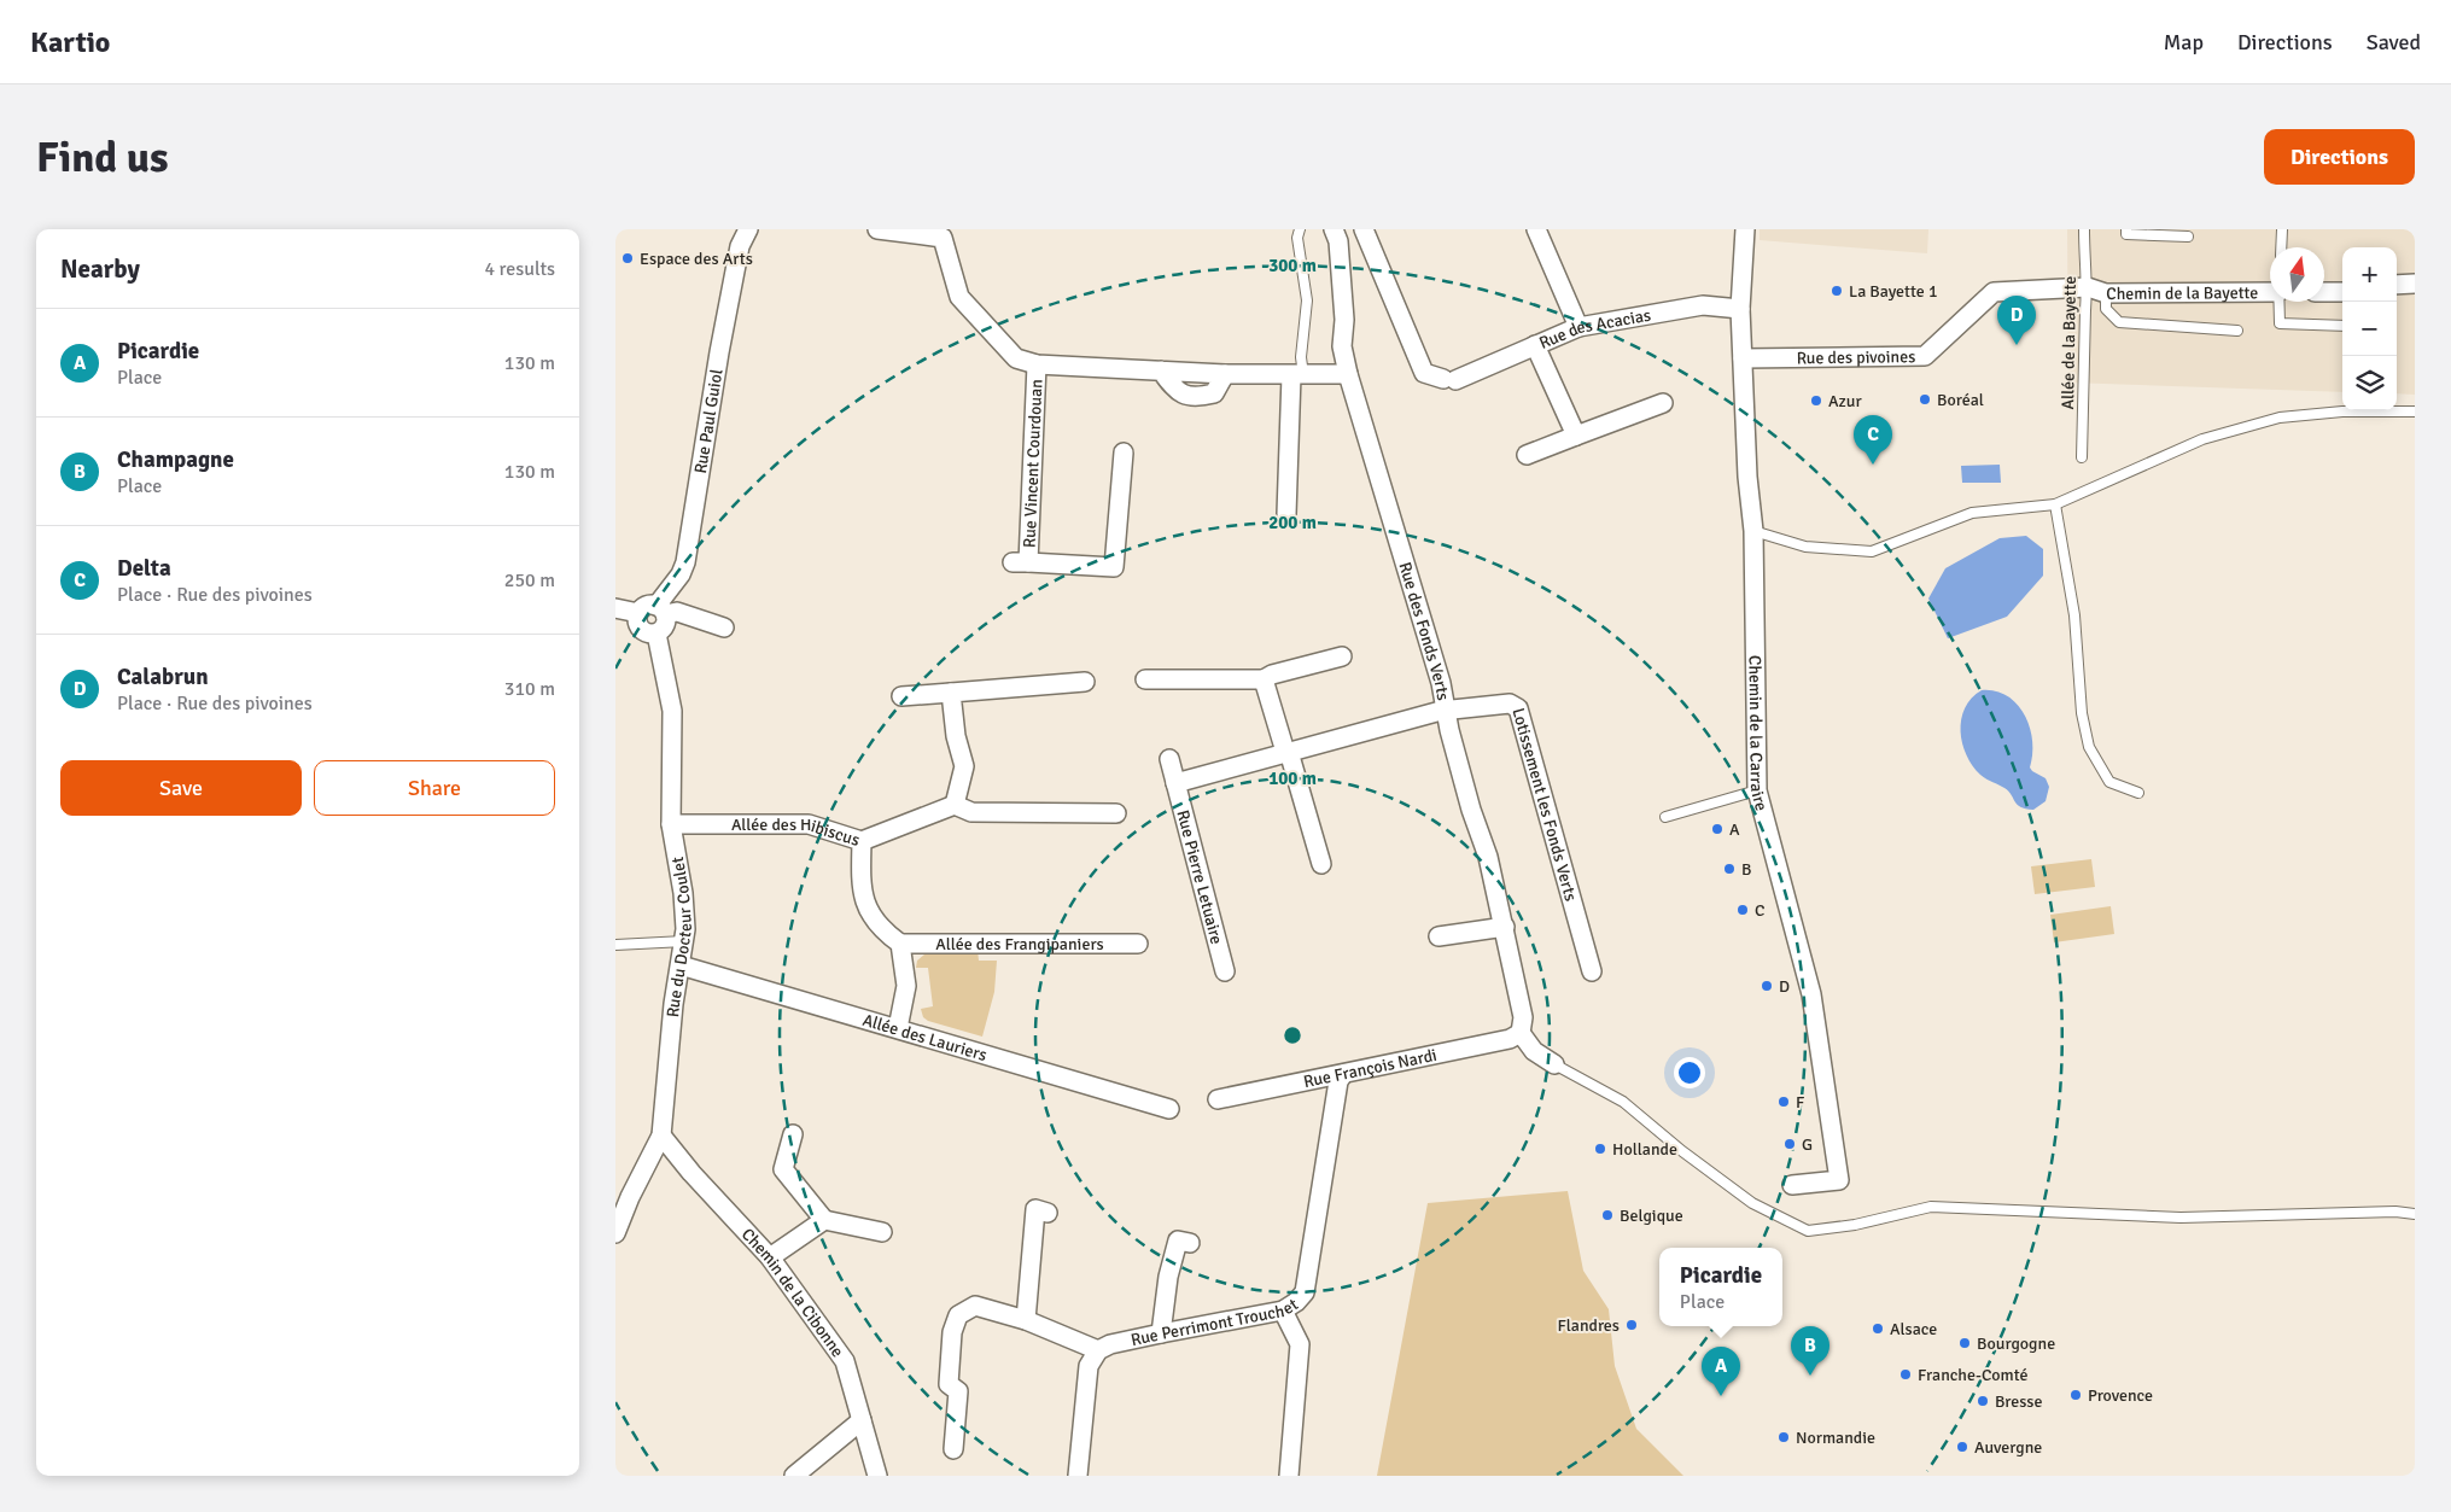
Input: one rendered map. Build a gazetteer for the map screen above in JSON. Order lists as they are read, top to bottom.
{
  "streets": {
    "street": [
      "Chemin de la Bayette",
      "Rue des Acacias",
      "Rue des pivoines",
      "Rue Paul Guiol",
      "Rue Vincent Courdouan",
      "Rue des Fonds Verts",
      "Chemin de la Carraire",
      "Lotissement les Fonds Verts",
      "Allée des Hibiscus",
      "Rue Pierre Letuaire",
      "Rue du Docteur Coulet",
      "Allée des Frangipaniers",
      "Allée des Lauriers",
      "Rue François Nardi",
      "Chemin de la Cibonne",
      "Rue Perrimont Trouchet"
    ],
    "lane": ["Allée de la Bayette"]
  },
  "crossings": [
    ["Chemin de la Bayette", "Allée de la Bayette"],
    ["Chemin de la Bayette", "Rue des pivoines"],
    ["Rue des Acacias", "Chemin de la Carraire"],
    ["Allée de la Bayette", "Rue des pivoines"],
    ["Rue des pivoines", "Chemin de la Carraire"],
    ["Rue Paul Guiol", "Rue du Docteur Coulet"],
    ["Rue des Fonds Verts", "Lotissement les Fonds Verts"],
    ["Rue des Fonds Verts", "Rue François Nardi"],
    ["Allée des Hibiscus", "Rue du Docteur Coulet"],
    ["Allée des Hibiscus", "Allée des Frangipaniers"],
    ["Rue du Docteur Coulet", "Allée des Lauriers"],
    ["Rue du Docteur Coulet", "Chemin de la Cibonne"],
    ["Rue François Nardi", "Rue Perrimont Trouchet"]
  ],
  "places": [
    "Espace des Arts",
    "La Bayette 1",
    "Boréal",
    "Azur",
    "A",
    "B",
    "C",
    "D",
    "F",
    "G",
    "Hollande",
    "Belgique",
    "Flandres",
    "Alsace",
    "Bourgogne",
    "Franche-Comté",
    "Provence",
    "Bresse",
    "Normandie",
    "Auvergne"
  ],
  "north": "top",
  "page": {
    "header": "Kartio",
    "nav": ["Map", "Directions", "Saved"],
    "buttons": [
      "Directions",
      ["Save", "Share"]
    ],
    "title": "Find us",
    "heading": ["Nearby", "4 results"],
    "map_buttons": ["+", "−"],
    "pins": [
      "D",
      "C",
      "B",
      "A"
    ],
    "list": [
      {
        "mark": "A",
        "name": "Picardie",
        "note": "Place",
        "value": "130 m"
      },
      {
        "mark": "B",
        "name": "Champagne",
        "note": "Place",
        "value": "130 m"
      },
      {
        "mark": "C",
        "name": "Delta",
        "note": "Place · Rue des pivoines",
        "value": "250 m"
      },
      {
        "mark": "D",
        "name": "Calabrun",
        "note": "Place · Rue des pivoines",
        "value": "310 m"
      }
    ],
    "popup": ["Picardie", "Place"]
  },
  "rings": ["300 m", "200 m", "100 m"]
}
